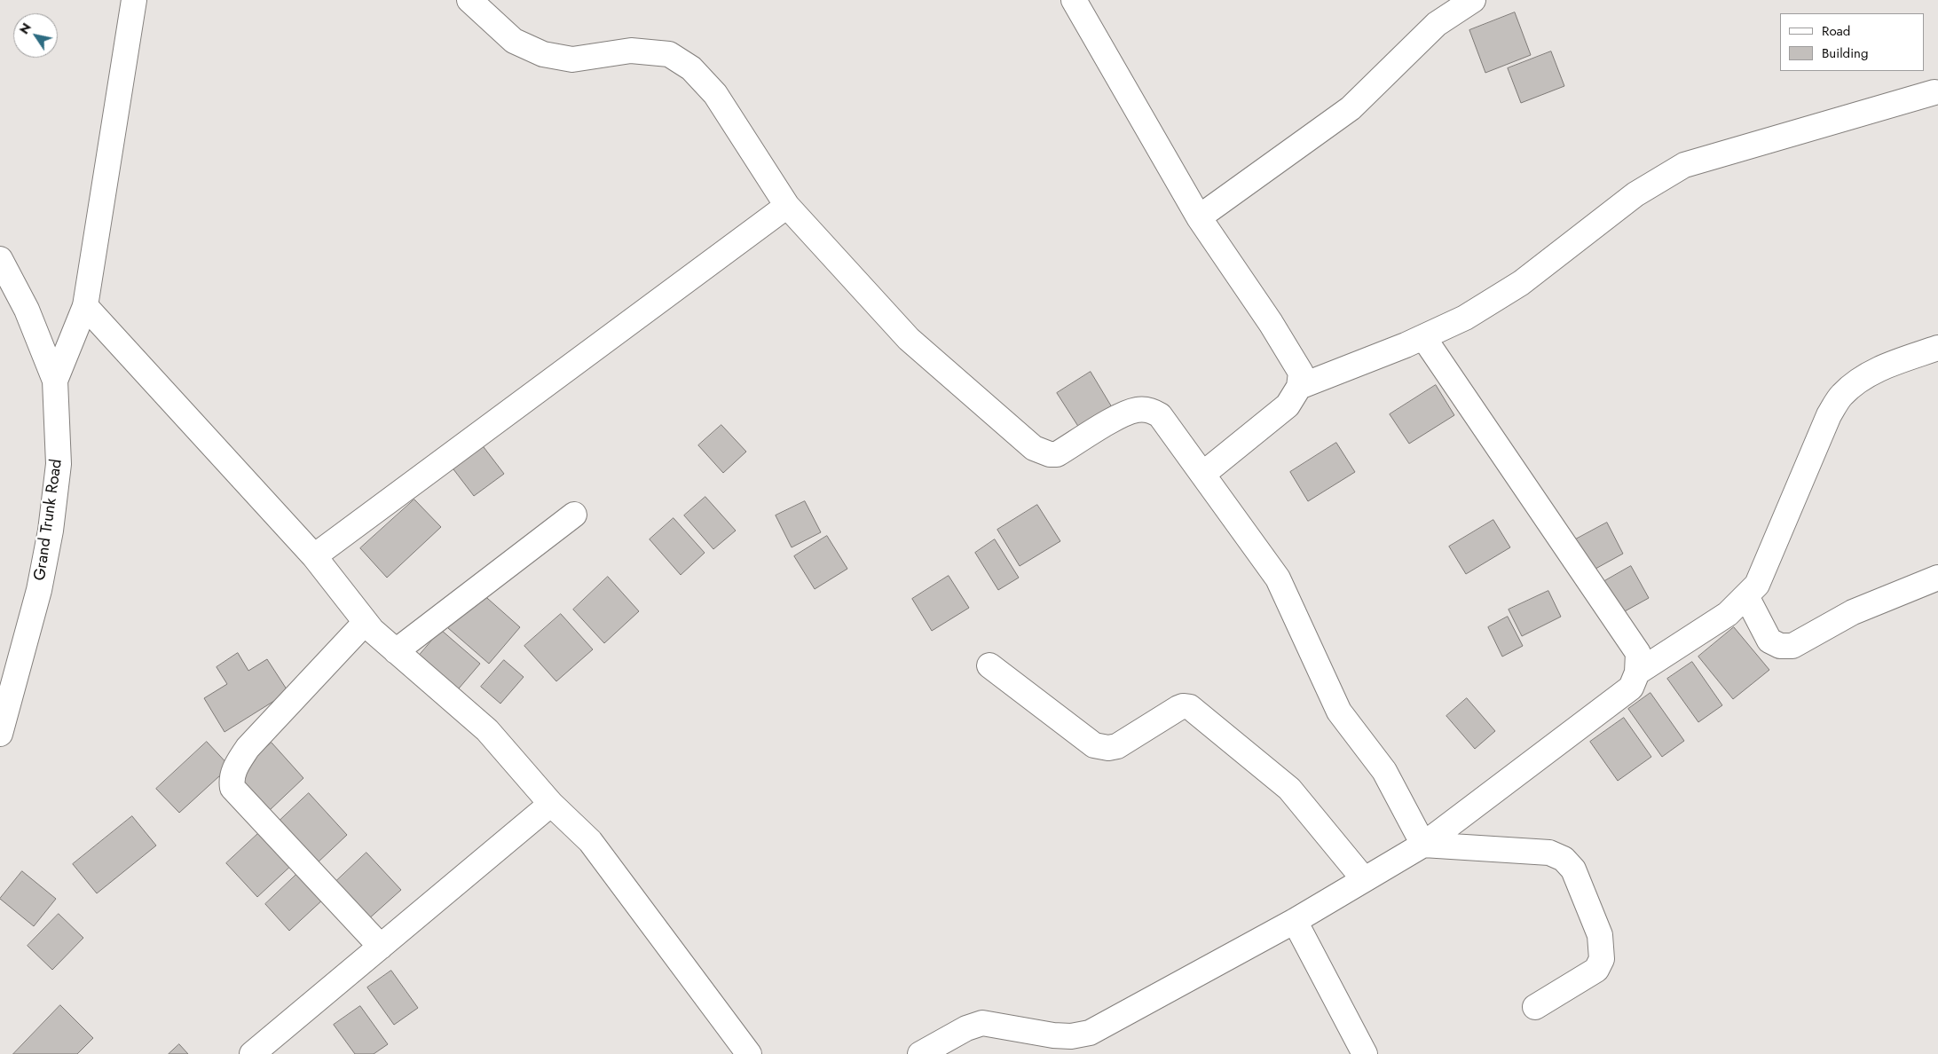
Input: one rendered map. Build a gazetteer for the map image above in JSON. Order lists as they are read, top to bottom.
{
  "streets": {
    "street": ["Grand Trunk Road"]
  },
  "legend": ["Road", "Building"],
  "north": "top left"
}
